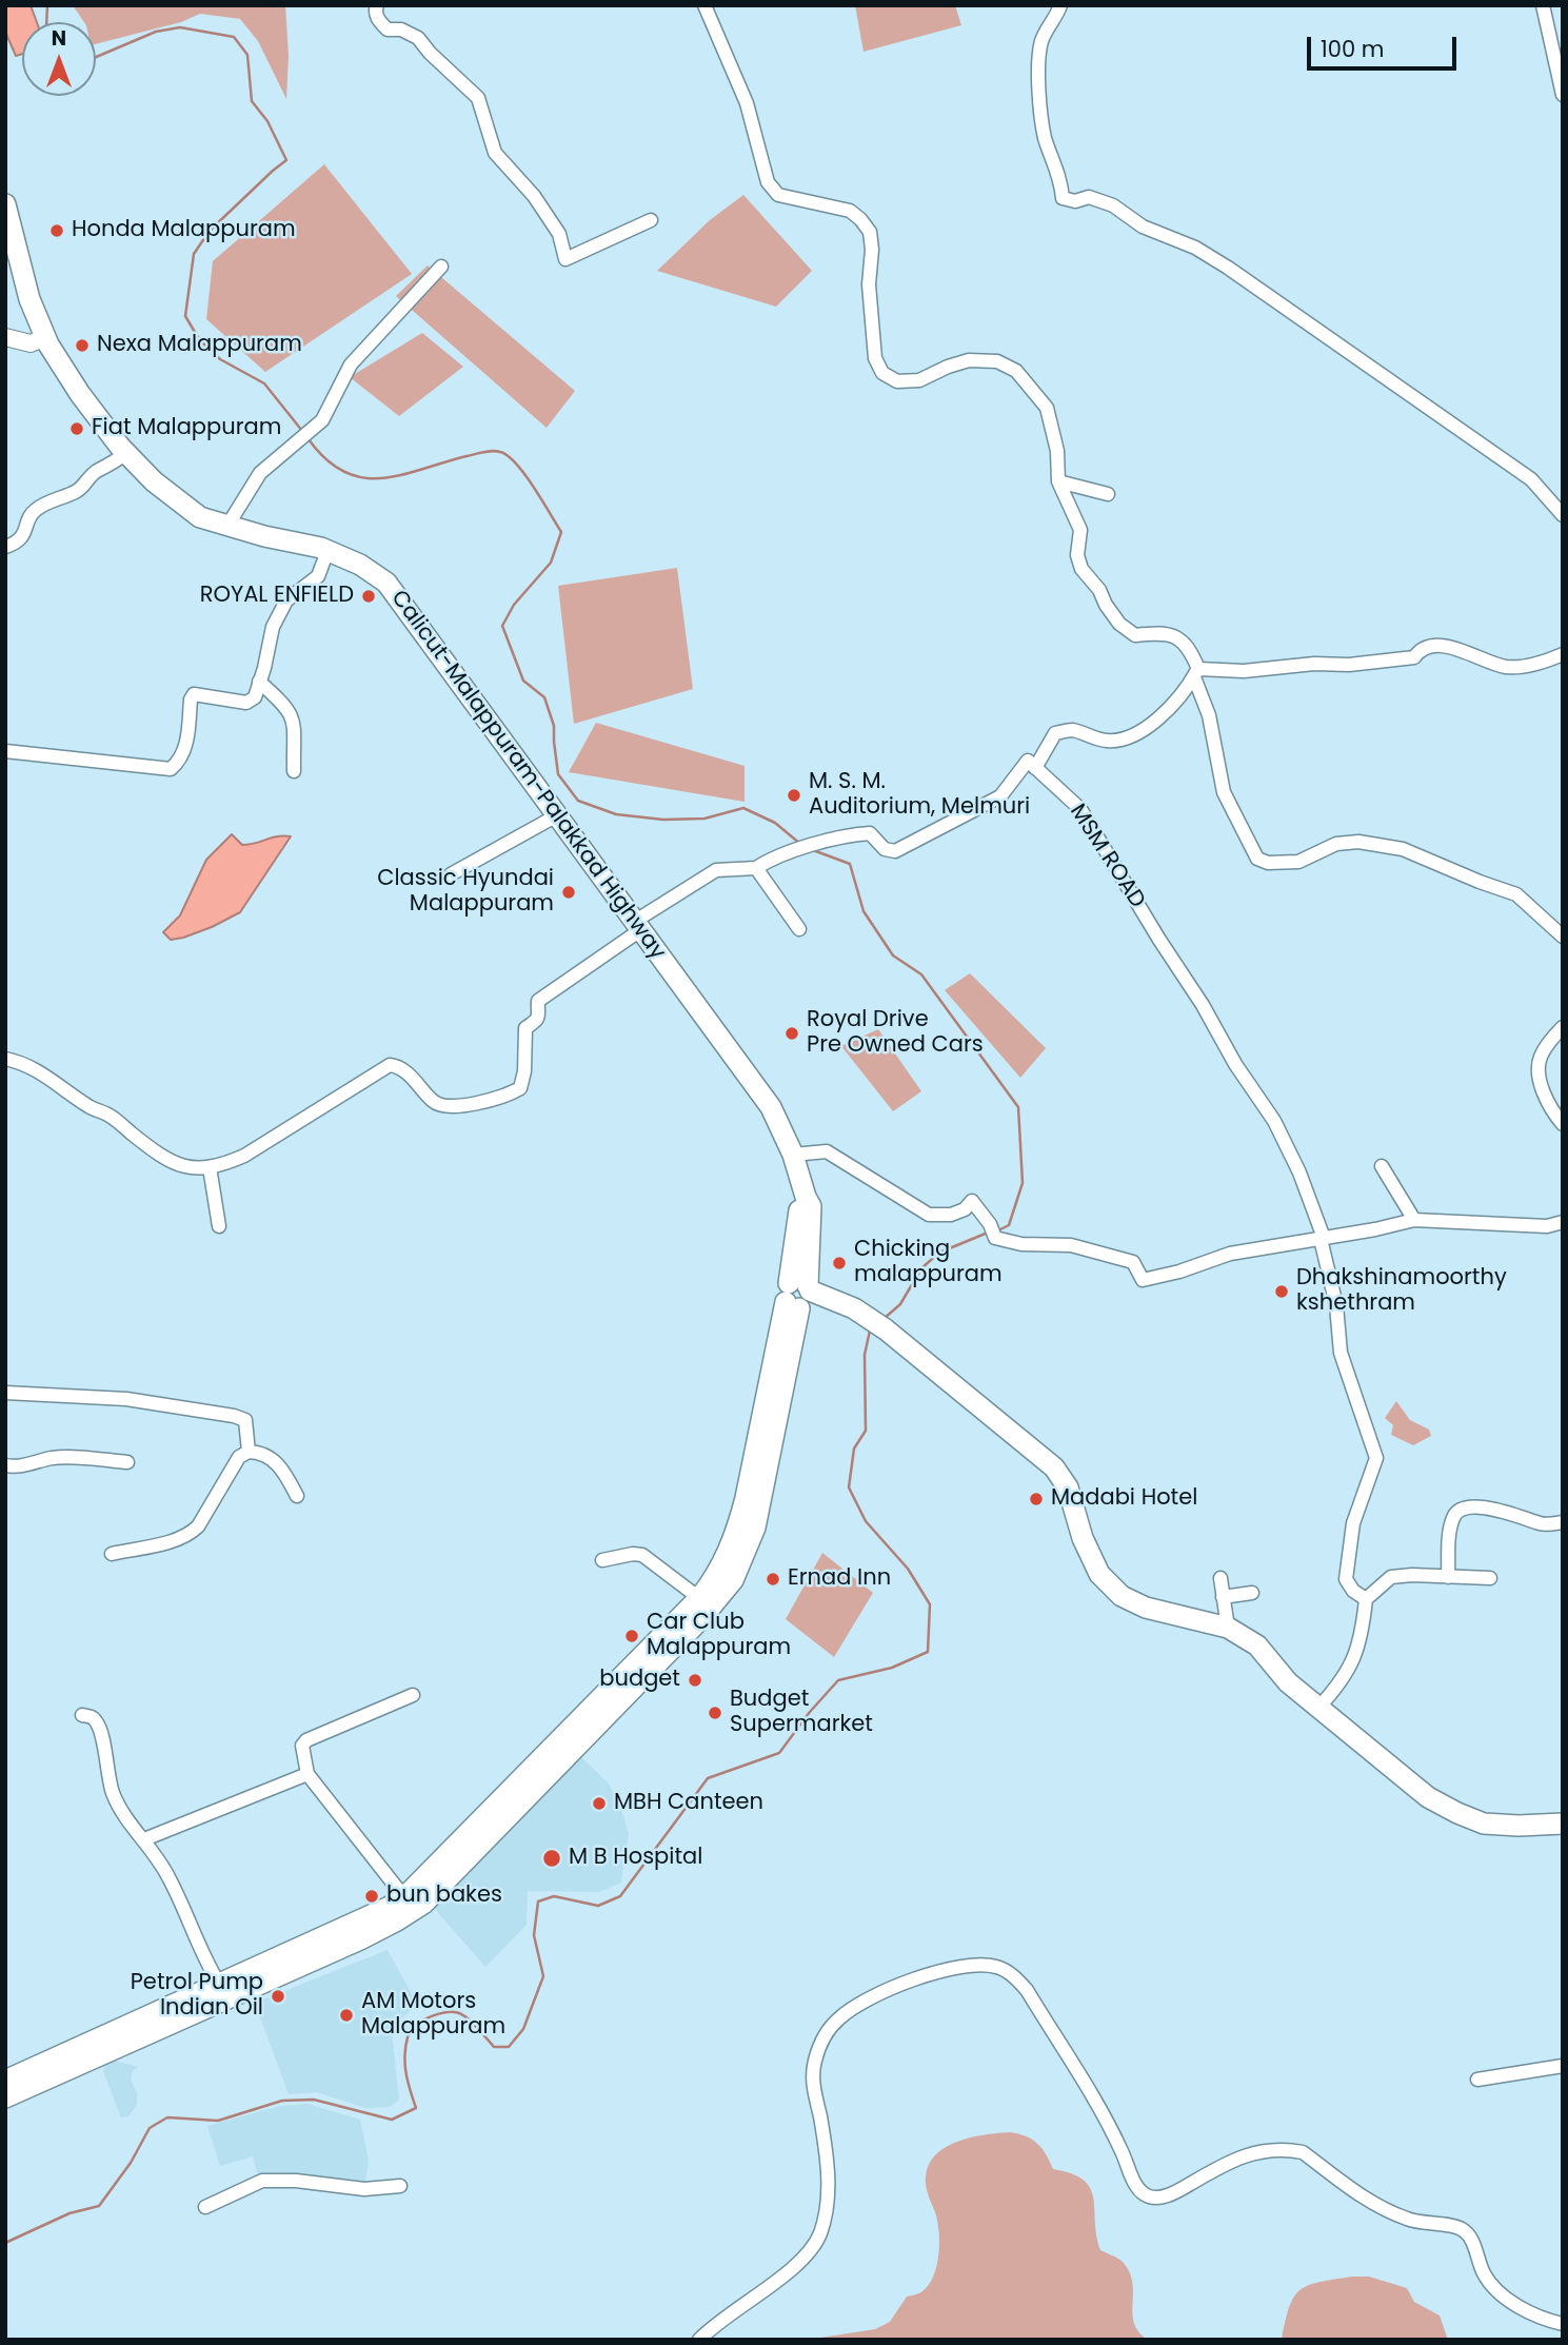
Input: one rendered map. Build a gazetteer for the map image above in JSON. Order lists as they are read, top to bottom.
{
  "streets": {
    "highway": ["Calicut-Malappuram-Palakkad Highway"],
    "street": ["MSM ROAD"]
  },
  "places": [
    "Honda Malappuram",
    "Nexa Malappuram",
    "Fiat Malappuram",
    "ROYAL ENFIELD",
    "M. S. M. Auditorium, Melmuri",
    "Classic Hyundai Malappuram",
    "Royal Drive Pre Owned Cars",
    "Chicking malappuram",
    "Dhakshinamoorthy kshethram",
    "Madabi Hotel",
    "Ernad Inn",
    "Car Club Malappuram",
    "budget",
    "Budget Supermarket",
    "MBH Canteen",
    "M B Hospital",
    "bun bakes",
    "Petrol Pump Indian Oil",
    "AM Motors Malappuram"
  ],
  "scale_bar": "100 m",
  "north": "top"
}
